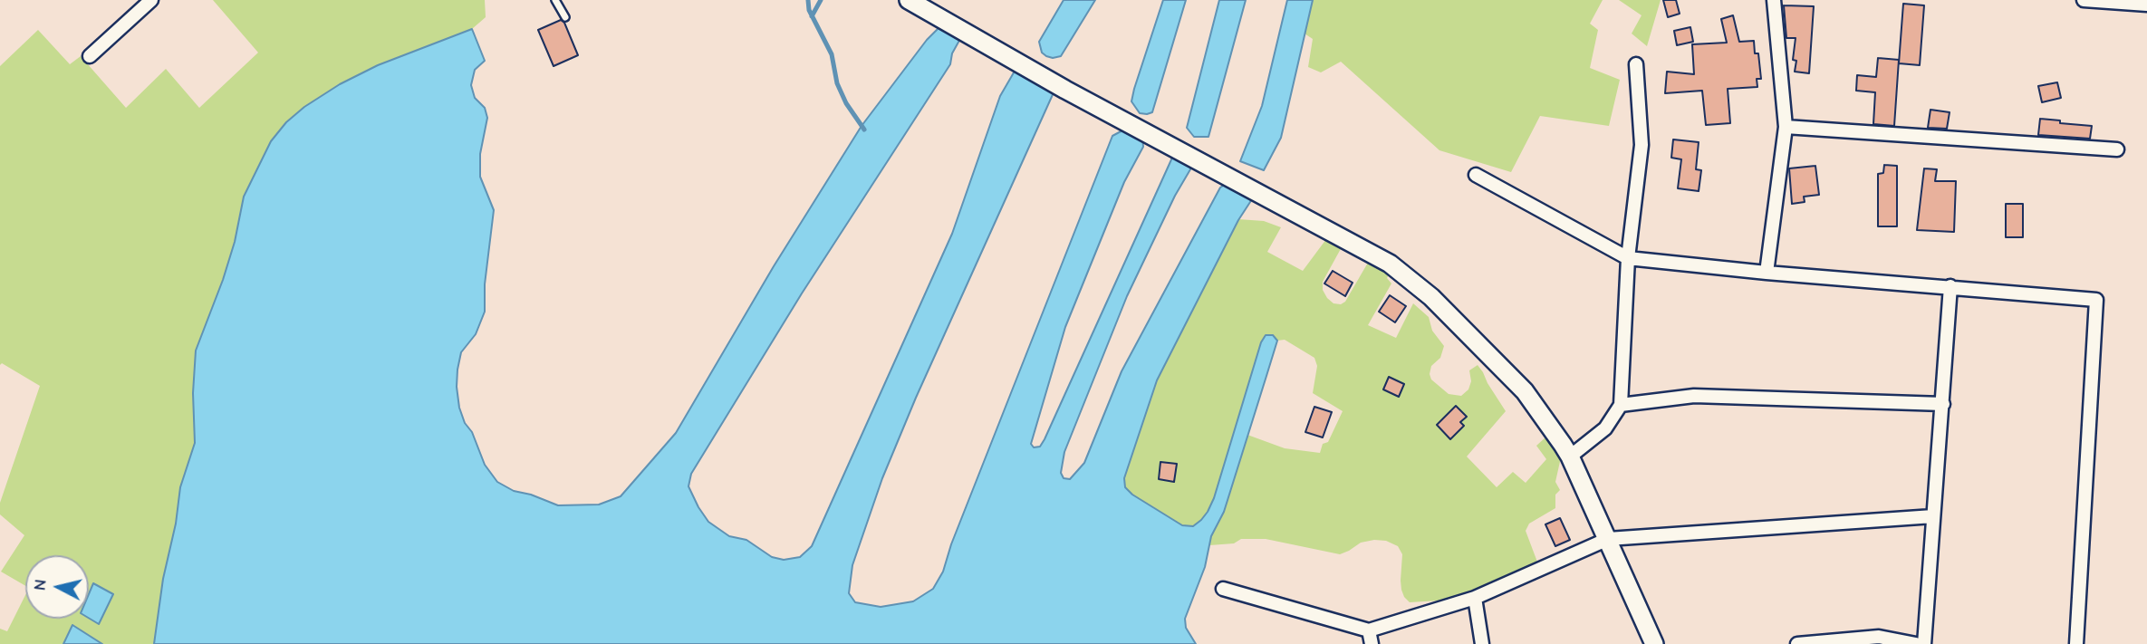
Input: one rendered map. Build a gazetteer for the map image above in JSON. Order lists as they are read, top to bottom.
{
  "north": "left"
}
